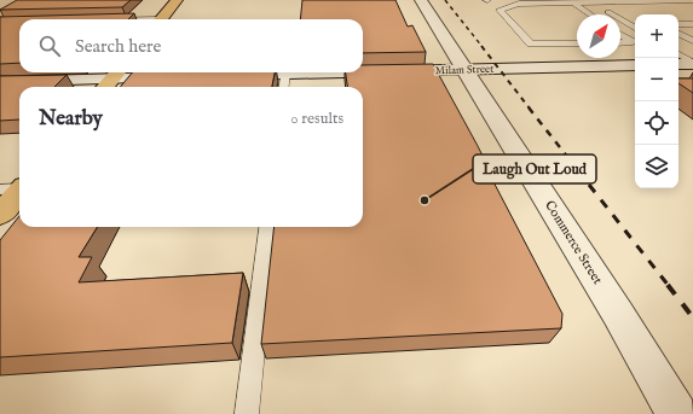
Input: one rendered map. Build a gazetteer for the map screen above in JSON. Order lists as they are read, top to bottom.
{
  "streets": {
    "street": ["Milam Street", "Commerce Street"]
  },
  "crossings": [
    ["Milam Street", "Commerce Street"]
  ],
  "places": ["Laugh Out Loud"],
  "north": "top right",
  "page": {
    "map_buttons": ["+", "−"],
    "search": "Search here",
    "heading": ["Nearby", "0 results"]
  }
}
